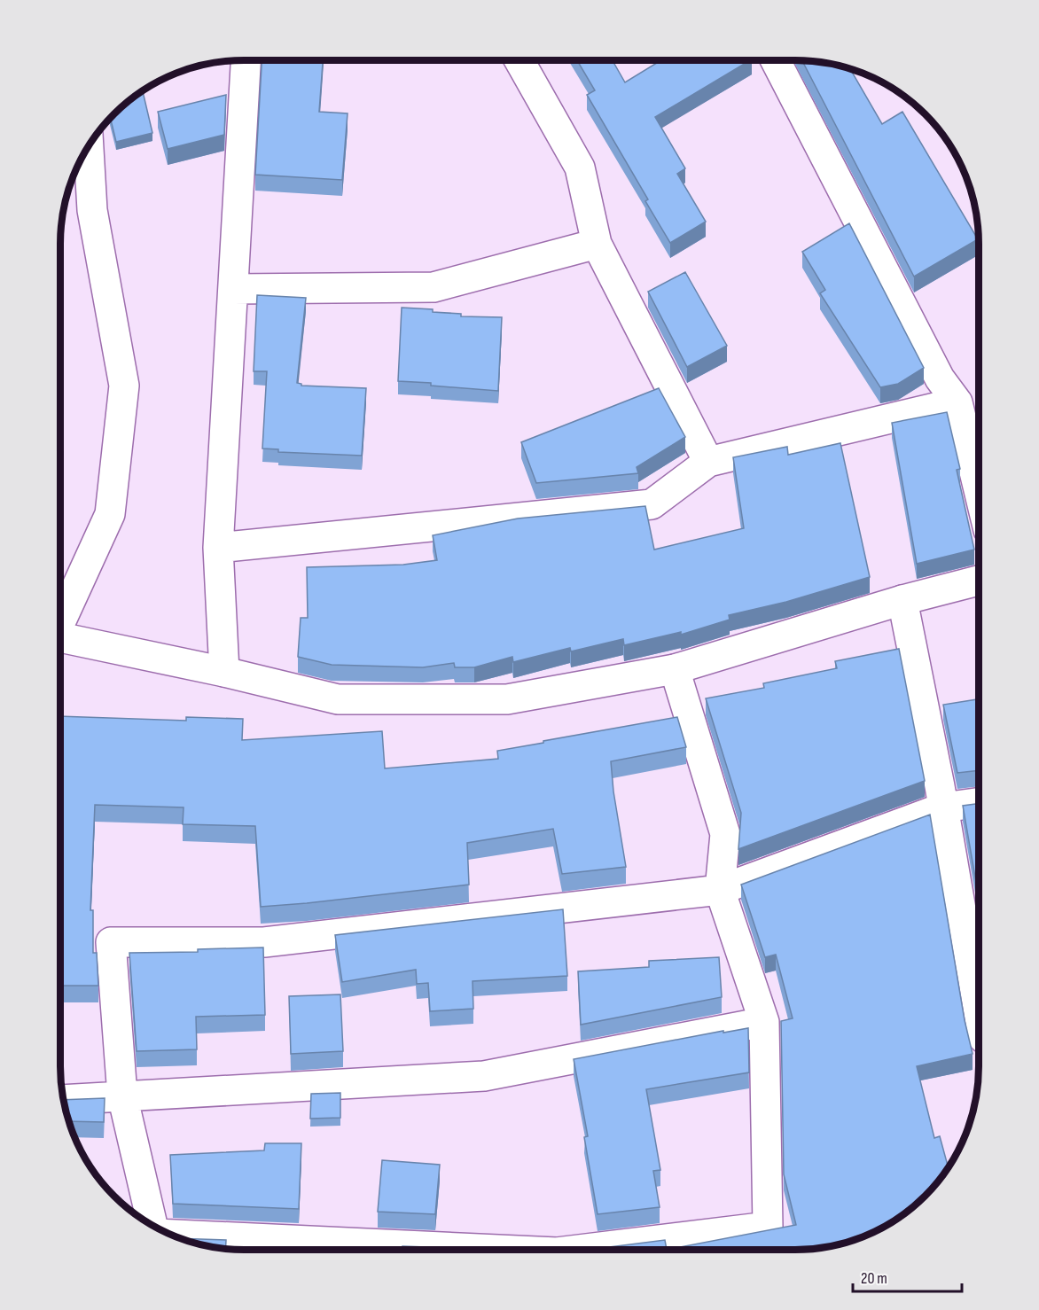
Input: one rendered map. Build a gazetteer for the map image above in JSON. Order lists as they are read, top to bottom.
{
  "scale_bar": "20 m"
}
